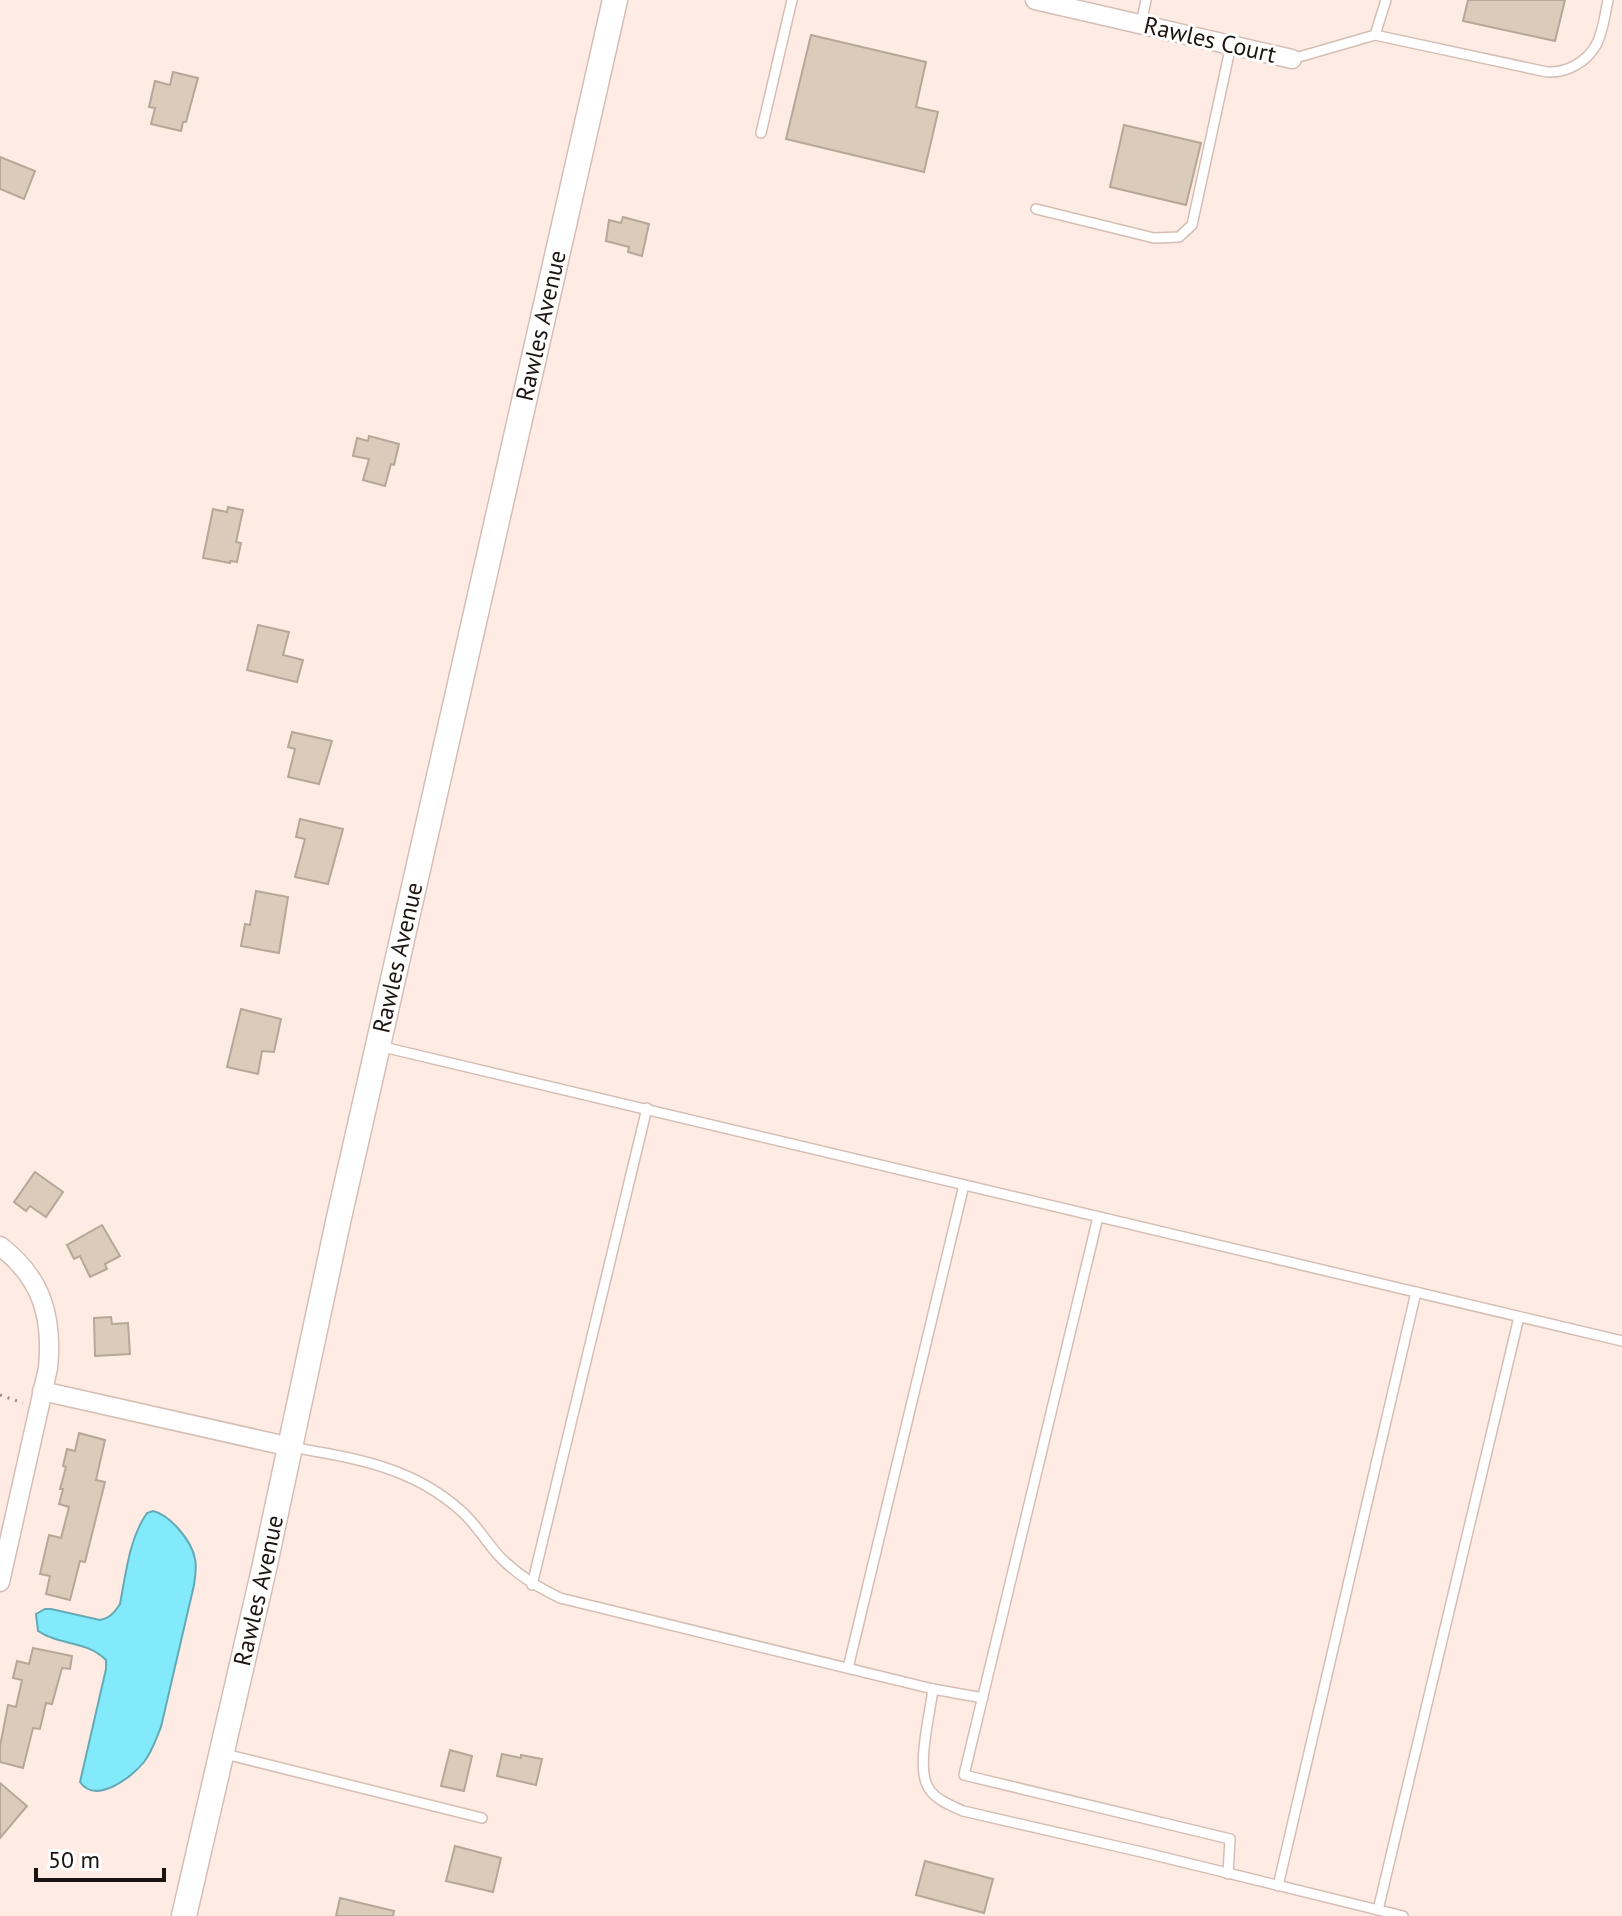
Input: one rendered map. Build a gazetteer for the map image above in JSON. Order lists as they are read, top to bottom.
{
  "streets": {
    "street": ["Rawles Court", "Rawles Avenue"]
  },
  "scale_bar": "50 m"
}
